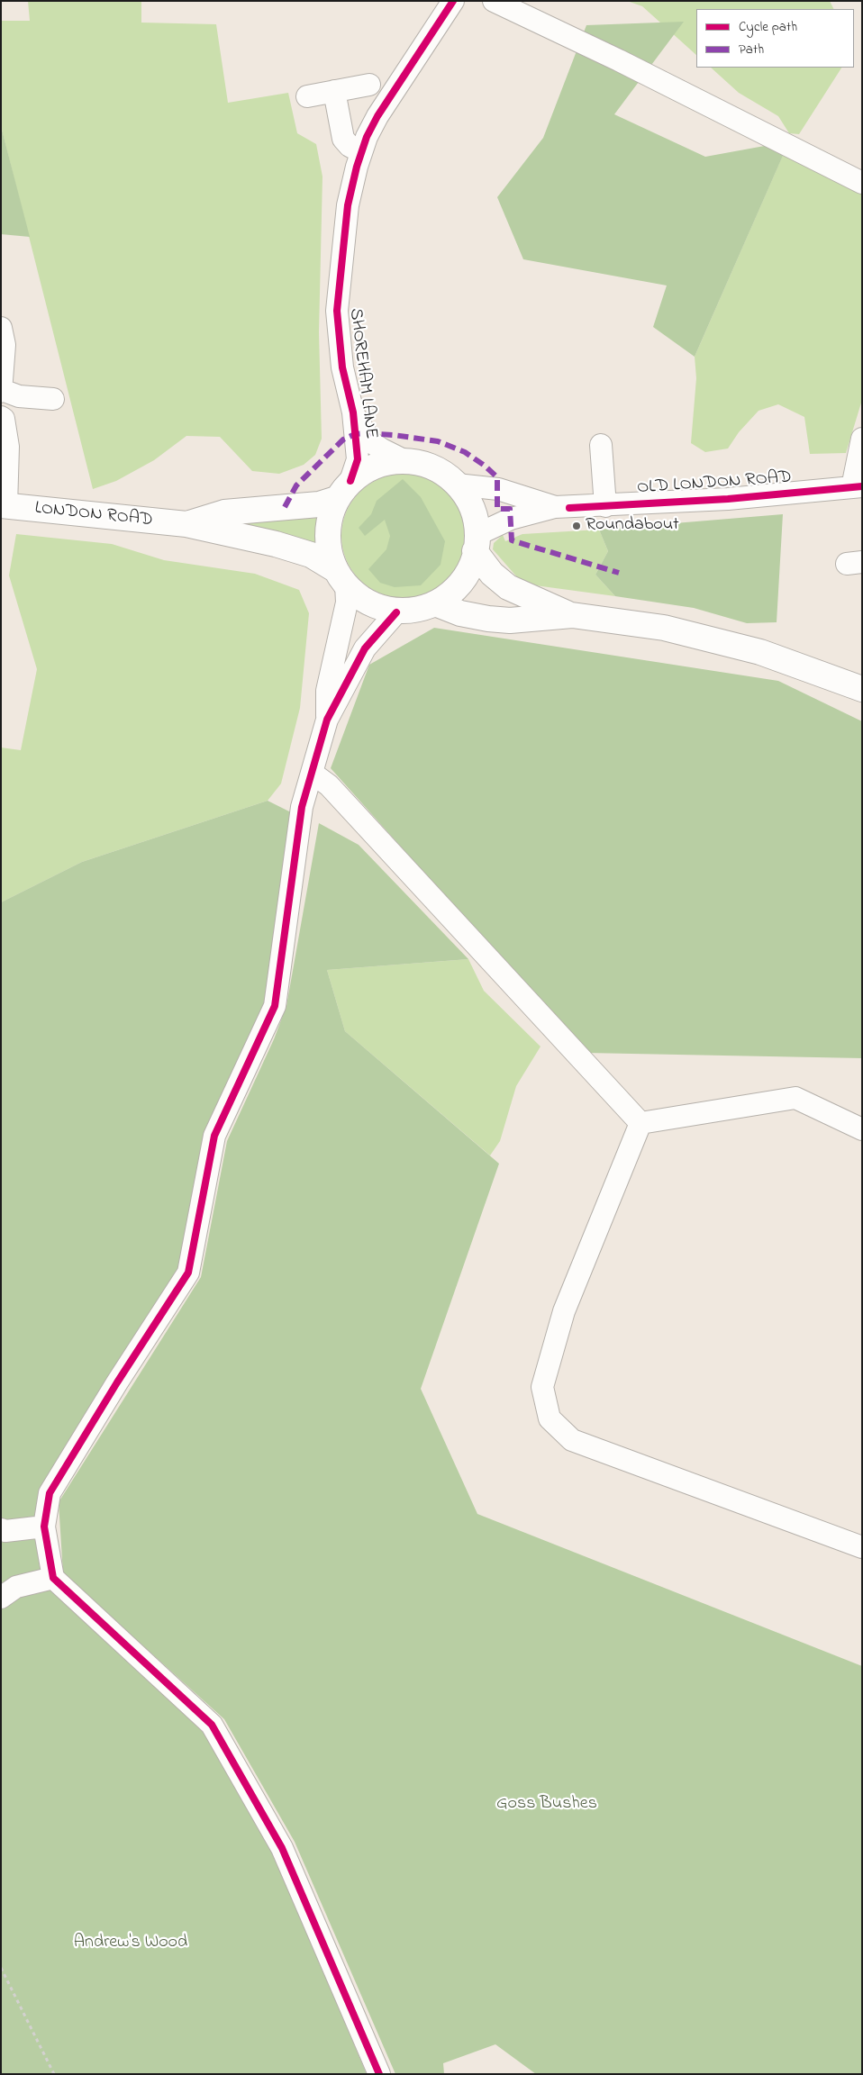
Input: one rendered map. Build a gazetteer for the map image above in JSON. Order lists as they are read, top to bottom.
{
  "streets": {
    "main road": ["LONDON ROAD"],
    "street": ["SHOREHAM LANE", "OLD LONDON ROAD"]
  },
  "crossings": [
    ["SHOREHAM LANE", "OLD LONDON ROAD"],
    ["SHOREHAM LANE", "LONDON ROAD"],
    ["OLD LONDON ROAD", "LONDON ROAD"]
  ],
  "parks": ["Goss Bushes", "Andrew's Wood"],
  "places": ["Roundabout"],
  "legend": ["Cycle path", "Path"]
}
